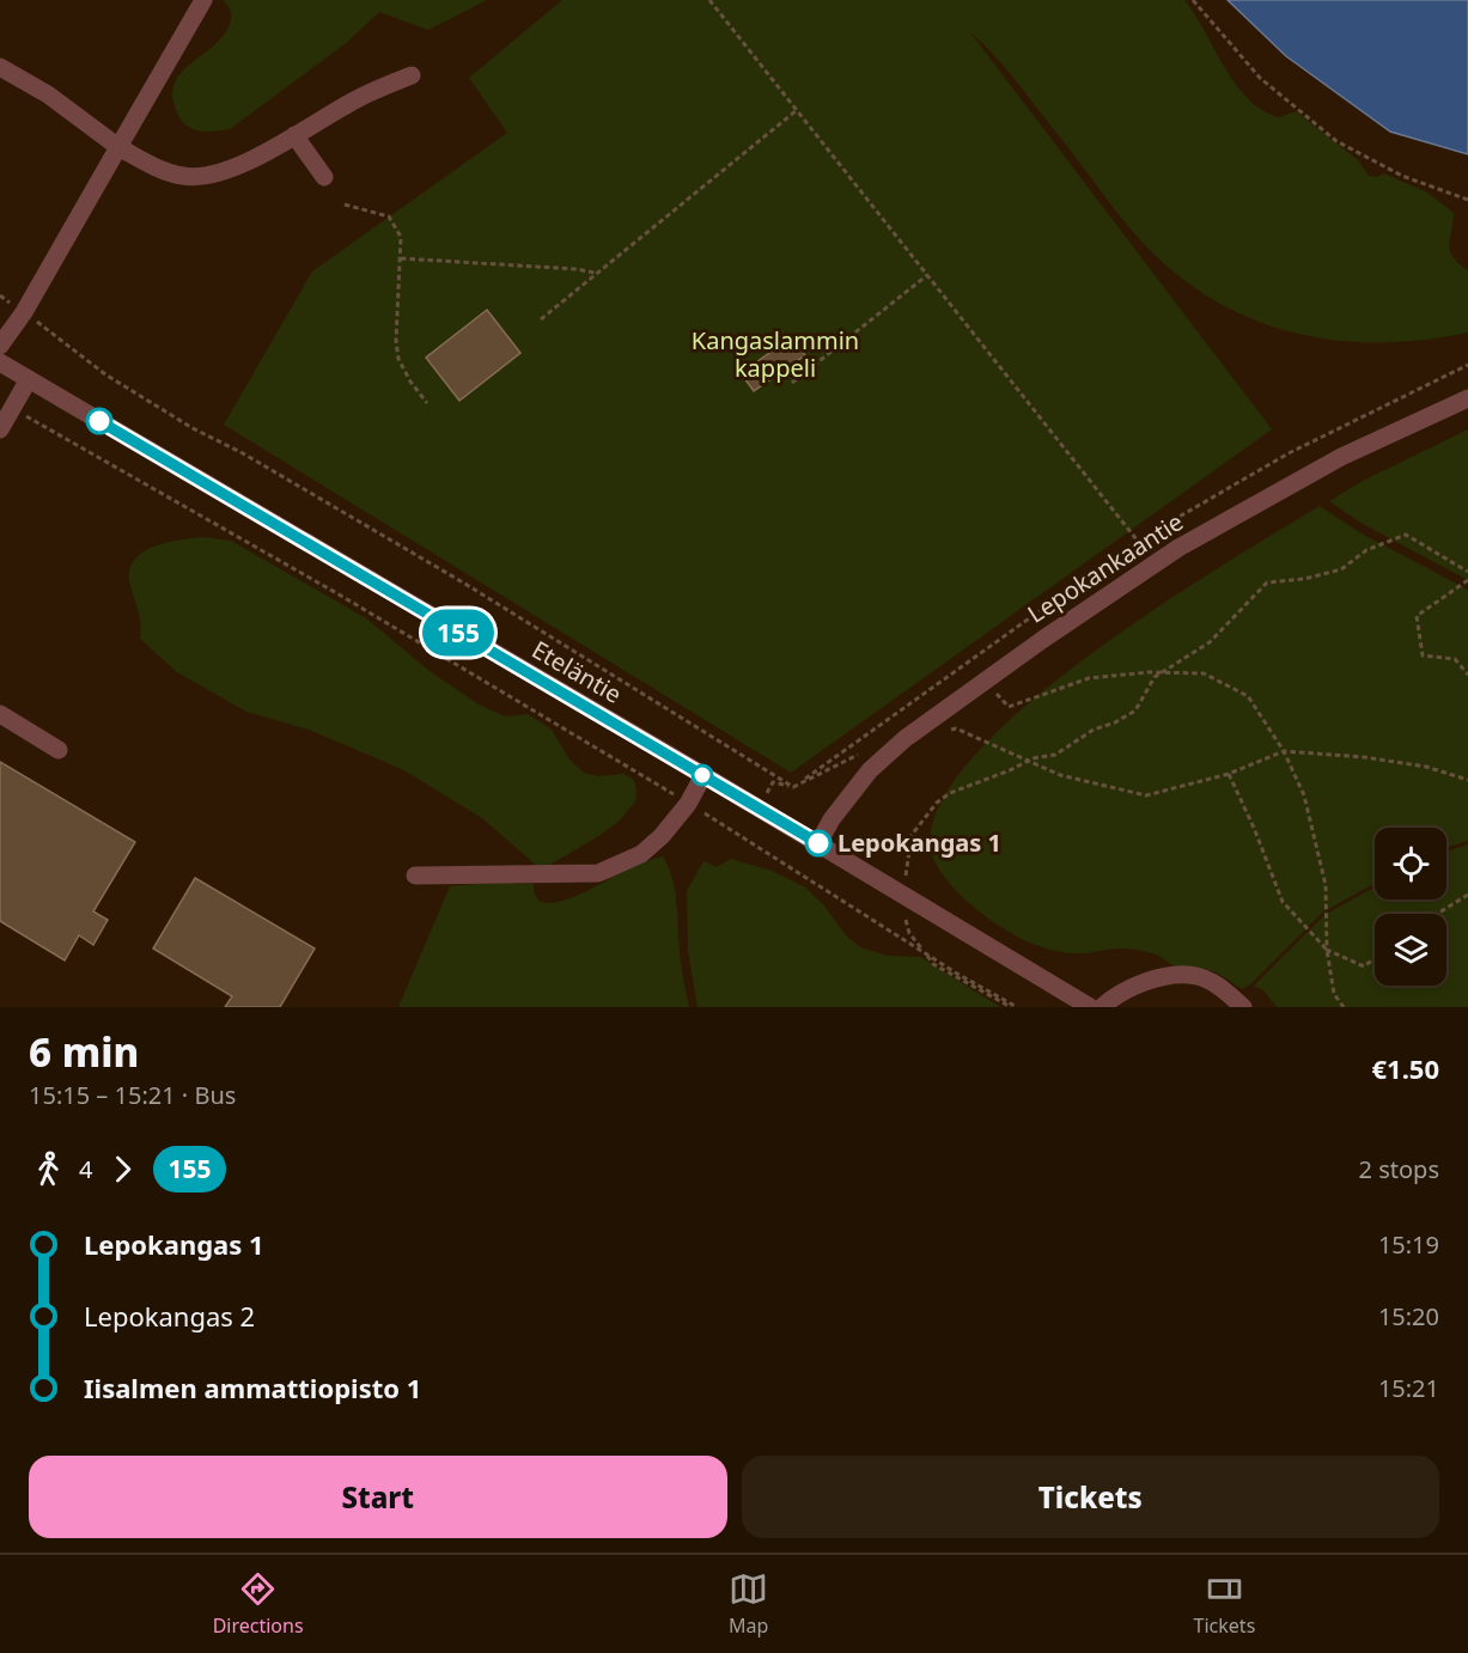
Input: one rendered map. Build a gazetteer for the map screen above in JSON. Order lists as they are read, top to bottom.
{
  "streets": {
    "street": ["Lepokankaantie", "Eteläntie"]
  },
  "crossings": [
    ["Lepokankaantie", "Eteläntie"]
  ],
  "parks": ["Kangaslammin kappeli"],
  "places": ["Lepokangas 1"],
  "lines": ["bus line 155"],
  "page": {
    "on_map": "155",
    "heading": ["6 min", "15:15 – 15:21 · Bus", "€1.50"],
    "legs": ["4", "155", "2 stops"],
    "list": [
      {
        "name": "Lepokangas 1",
        "value": "15:19"
      },
      {
        "name": "Lepokangas 2",
        "value": "15:20"
      },
      {
        "name": "Iisalmen ammattiopisto 1",
        "value": "15:21"
      }
    ],
    "buttons": ["Start", "Tickets"],
    "tabs": ["Directions", "Map", "Tickets"]
  }
}
